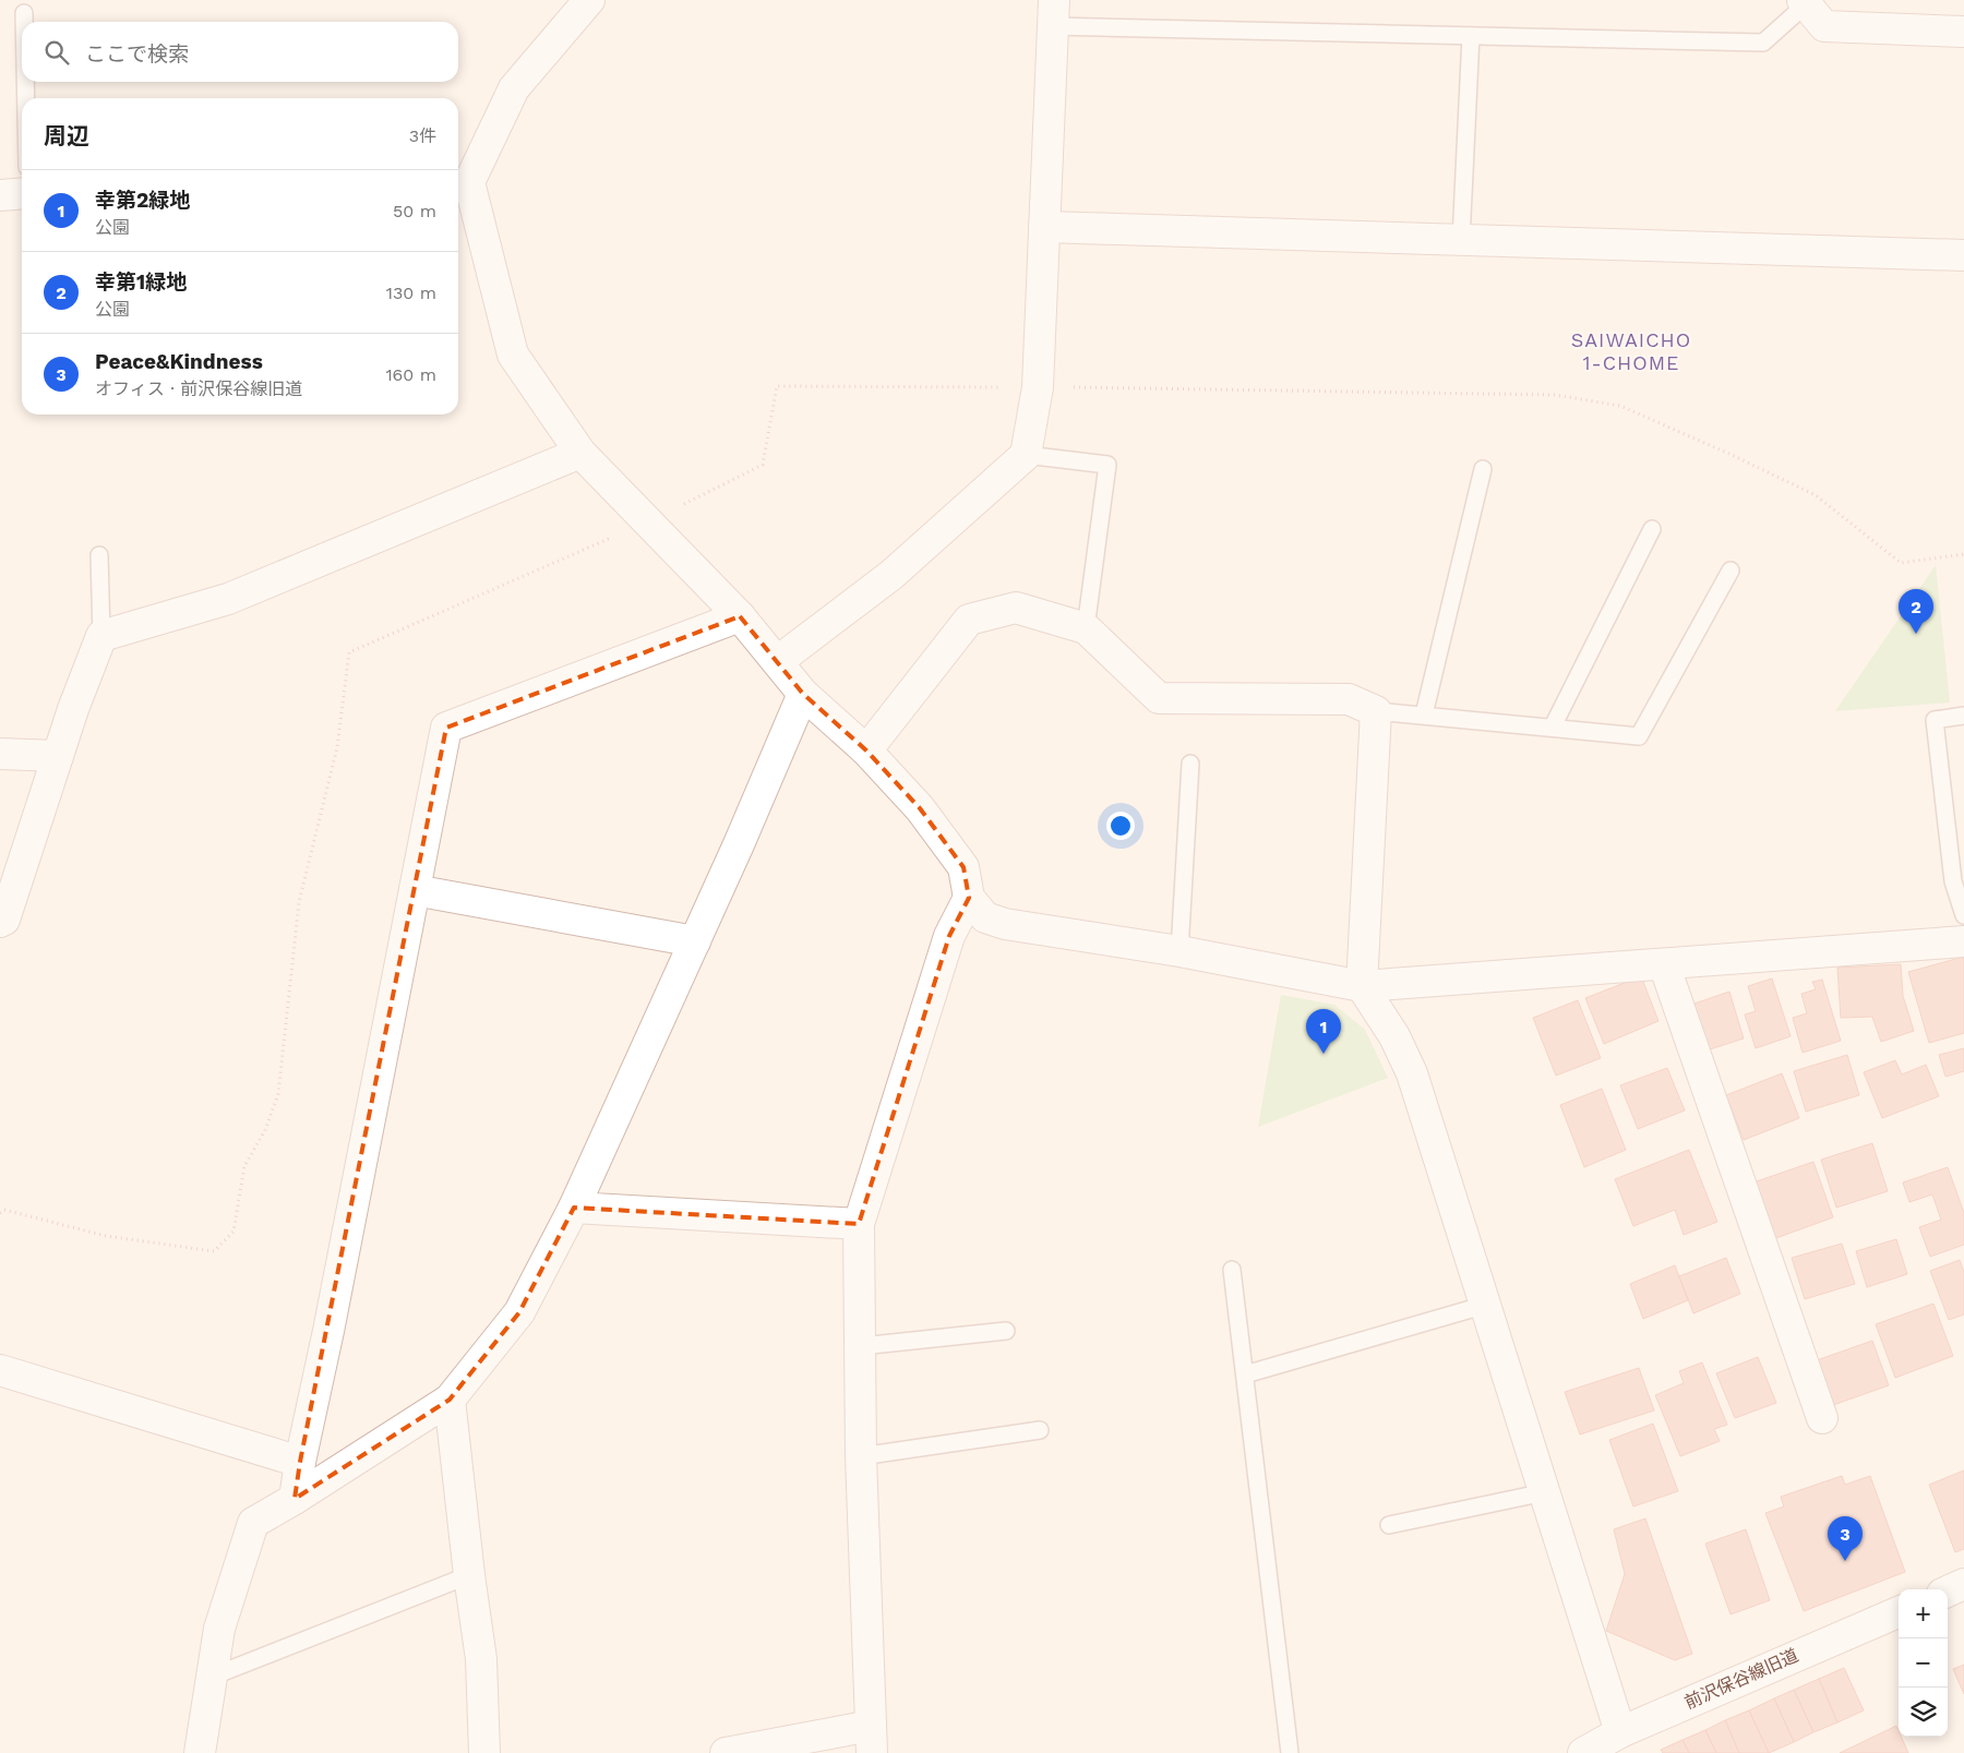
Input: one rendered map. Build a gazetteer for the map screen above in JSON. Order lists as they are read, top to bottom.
{
  "streets": {
    "street": ["前沢保谷線旧道"]
  },
  "districts": ["SAIWAICHO 1-CHOME"],
  "page": {
    "search": "ここで検索",
    "heading": ["周辺", "3件"],
    "list": [
      {
        "mark": "1",
        "name": "幸第2緑地",
        "note": "公園",
        "value": "50 m"
      },
      {
        "mark": "2",
        "name": "幸第1緑地",
        "note": "公園",
        "value": "130 m"
      },
      {
        "mark": "3",
        "name": "Peace&Kindness",
        "note": "オフィス · 前沢保谷線旧道",
        "value": "160 m"
      }
    ],
    "pins": ["2", "1", "3"],
    "map_buttons": ["+", "−"]
  }
}
